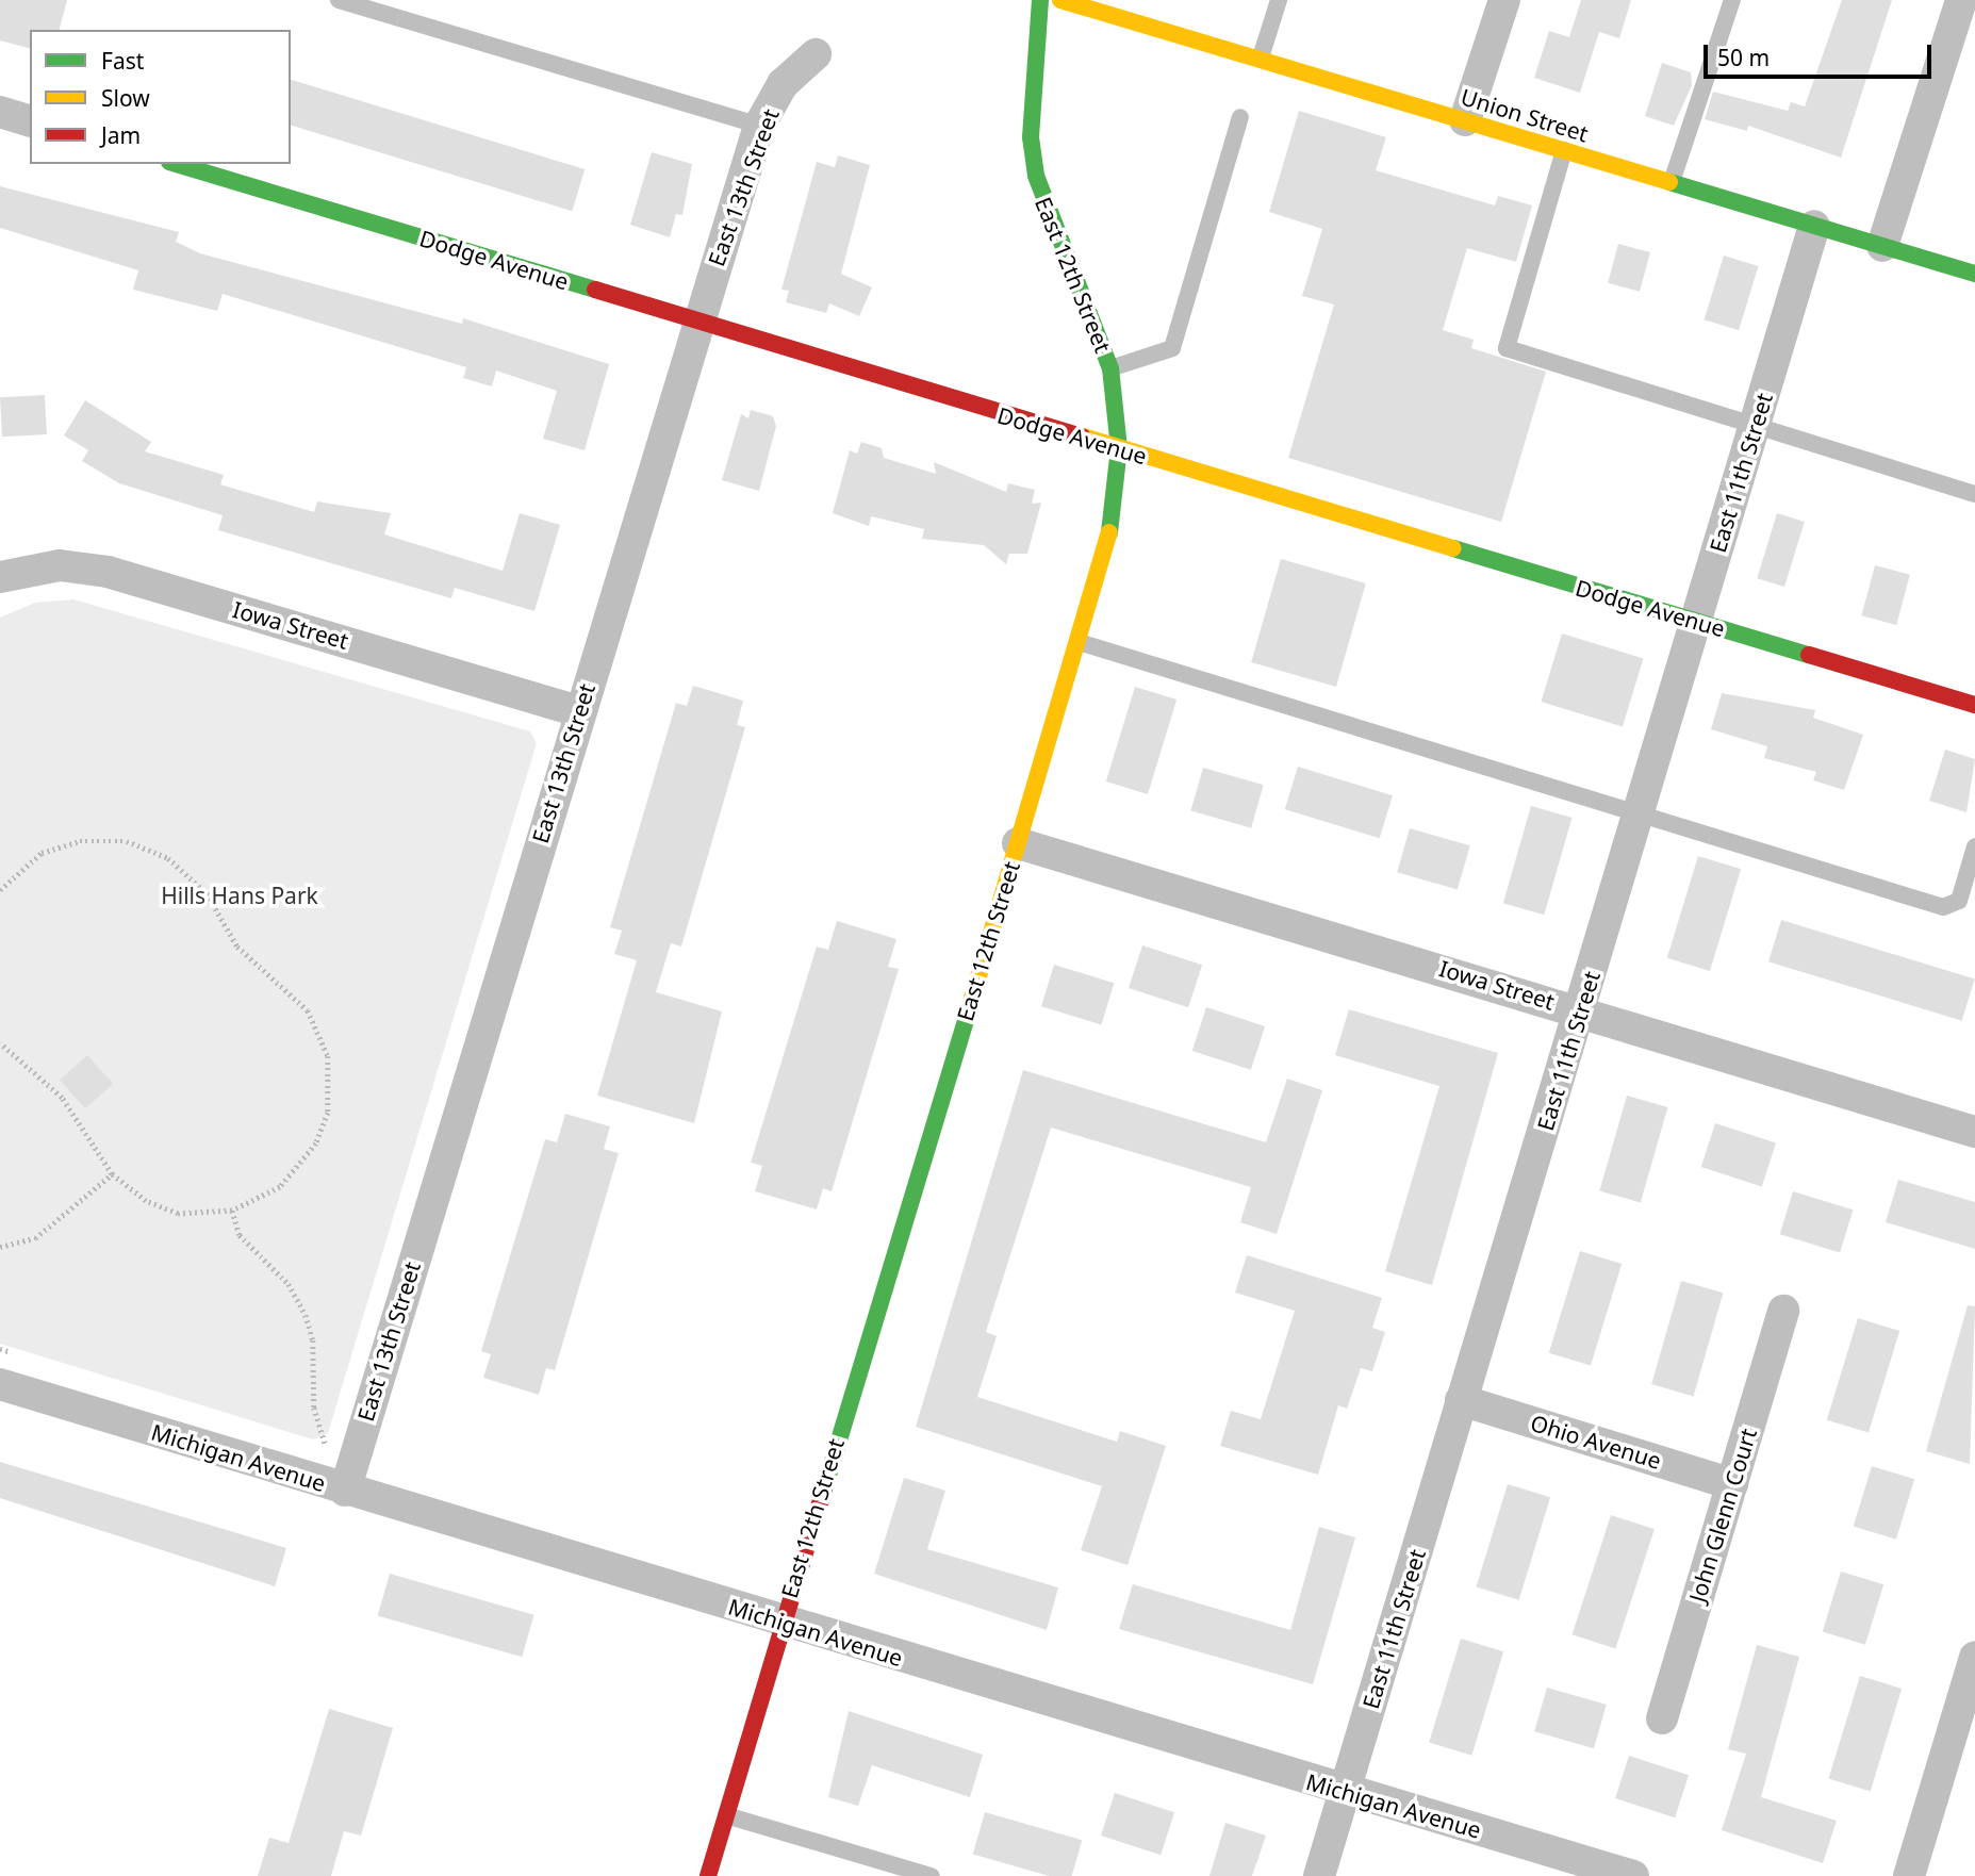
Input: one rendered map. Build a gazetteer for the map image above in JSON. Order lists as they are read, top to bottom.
{
  "streets": {
    "street": [
      "Union Street",
      "East 13th Street",
      "Dodge Avenue",
      "East 12th Street",
      "East 11th Street",
      "Iowa Street",
      "Ohio Avenue",
      "Michigan Avenue",
      "John Glenn Court"
    ]
  },
  "crossings": [
    ["Union Street", "East 11th Street"],
    ["East 13th Street", "Dodge Avenue"],
    ["East 13th Street", "Iowa Street"],
    ["East 13th Street", "Michigan Avenue"],
    ["Dodge Avenue", "East 12th Street"],
    ["Dodge Avenue", "East 11th Street"],
    ["East 12th Street", "Iowa Street"],
    ["East 12th Street", "Michigan Avenue"],
    ["East 11th Street", "Iowa Street"],
    ["East 11th Street", "Ohio Avenue"],
    ["East 11th Street", "Michigan Avenue"],
    ["Ohio Avenue", "John Glenn Court"]
  ],
  "parks": ["Hills Hans Park"],
  "legend": ["Fast", "Slow", "Jam"],
  "scale_bar": "50 m"
}
